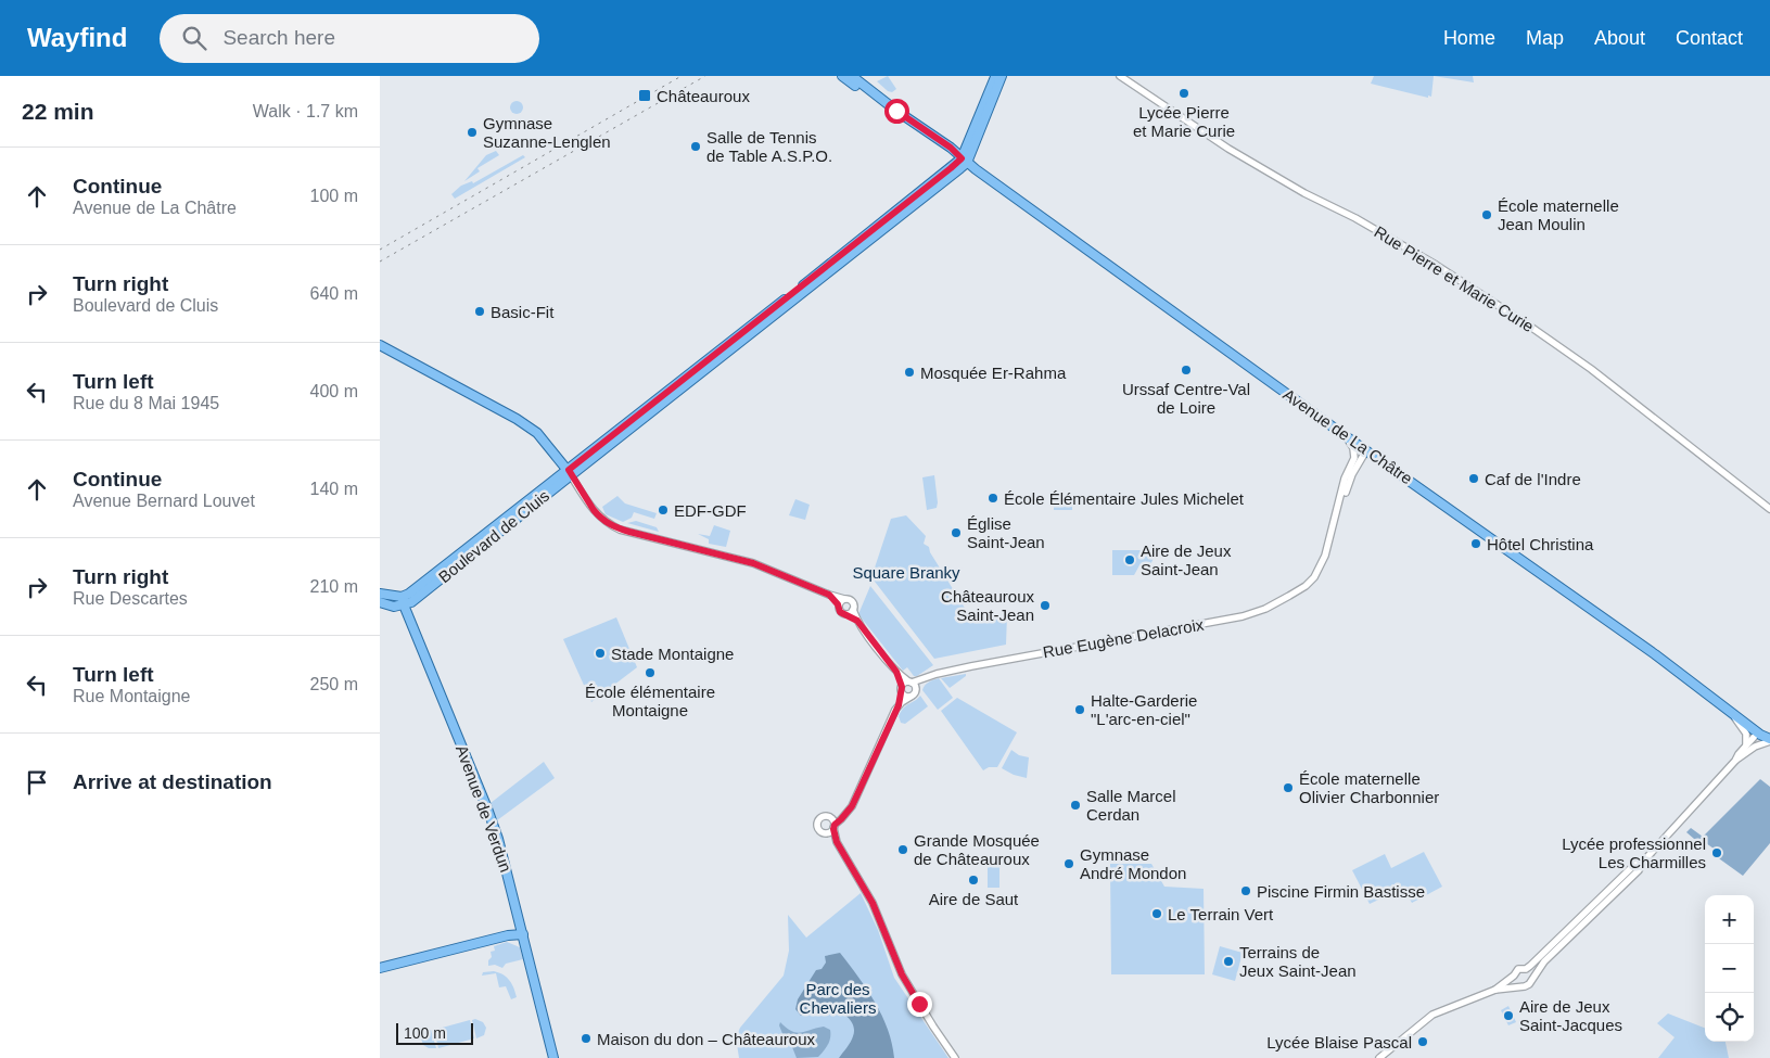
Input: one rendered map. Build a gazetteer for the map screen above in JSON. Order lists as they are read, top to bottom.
{
  "streets": {
    "main road": ["Avenue de La Châtre", "Boulevard de Cluis", "Avenue de Verdun"],
    "street": ["Rue Pierre et Marie Curie", "Rue Eugène Delacroix"]
  },
  "crossings": [
    ["Avenue de La Châtre", "Boulevard de Cluis"],
    ["Avenue de La Châtre", "Rue Eugène Delacroix"],
    ["Boulevard de Cluis", "Avenue de Verdun"]
  ],
  "parks": ["Square Branky", "Parc des Chevaliers"],
  "places": {
    "other": [
      "Lycée Pierre et Marie Curie",
      "Gymnase Suzanne-Lenglen",
      "Salle de Tennis de Table A.S.P.O.",
      "École maternelle Jean Moulin",
      "Basic-Fit",
      "Urssaf Centre-Val de Loire",
      "Mosquée Er-Rahma",
      "Caf de l'Indre",
      "École Élémentaire Jules Michelet",
      "EDF-GDF",
      "Église Saint-Jean",
      "Hôtel Christina",
      "Aire de Jeux Saint-Jean",
      "Châteauroux Saint-Jean",
      "Stade Montaigne",
      "École élémentaire Montaigne",
      "Halte-Garderie \"L'arc-en-ciel\"",
      "École maternelle Olivier Charbonnier",
      "Salle Marcel Cerdan",
      "Grande Mosquée de Châteauroux",
      "Lycée professionnel Les Charmilles",
      "Gymnase André Mondon",
      "Aire de Saut",
      "Piscine Firmin Bastisse",
      "Le Terrain Vert",
      "Terrains de Jeux Saint-Jean",
      "Aire de Jeux Saint-Jacques",
      "Maison du don – Châteauroux",
      "Lycée Blaise Pascal"
    ],
    "transit": ["Châteauroux"]
  },
  "scale_bar": "100 m",
  "page": {
    "header": "Wayfind",
    "search": "Search here",
    "nav": [
      "Home",
      "Map",
      "About",
      "Contact"
    ],
    "heading": ["22 min", "Walk · 1.7 km"],
    "list": [
      ["Continue", "Avenue de La Châtre", "100 m"],
      ["Turn right", "Boulevard de Cluis", "640 m"],
      ["Turn left", "Rue du 8 Mai 1945", "400 m"],
      ["Continue", "Avenue Bernard Louvet", "140 m"],
      ["Turn right", "Rue Descartes", "210 m"],
      ["Turn left", "Rue Montaigne", "250 m"],
      "Arrive at destination"
    ],
    "map_buttons": ["+", "−"],
    "scale": "100 m"
  }
}
